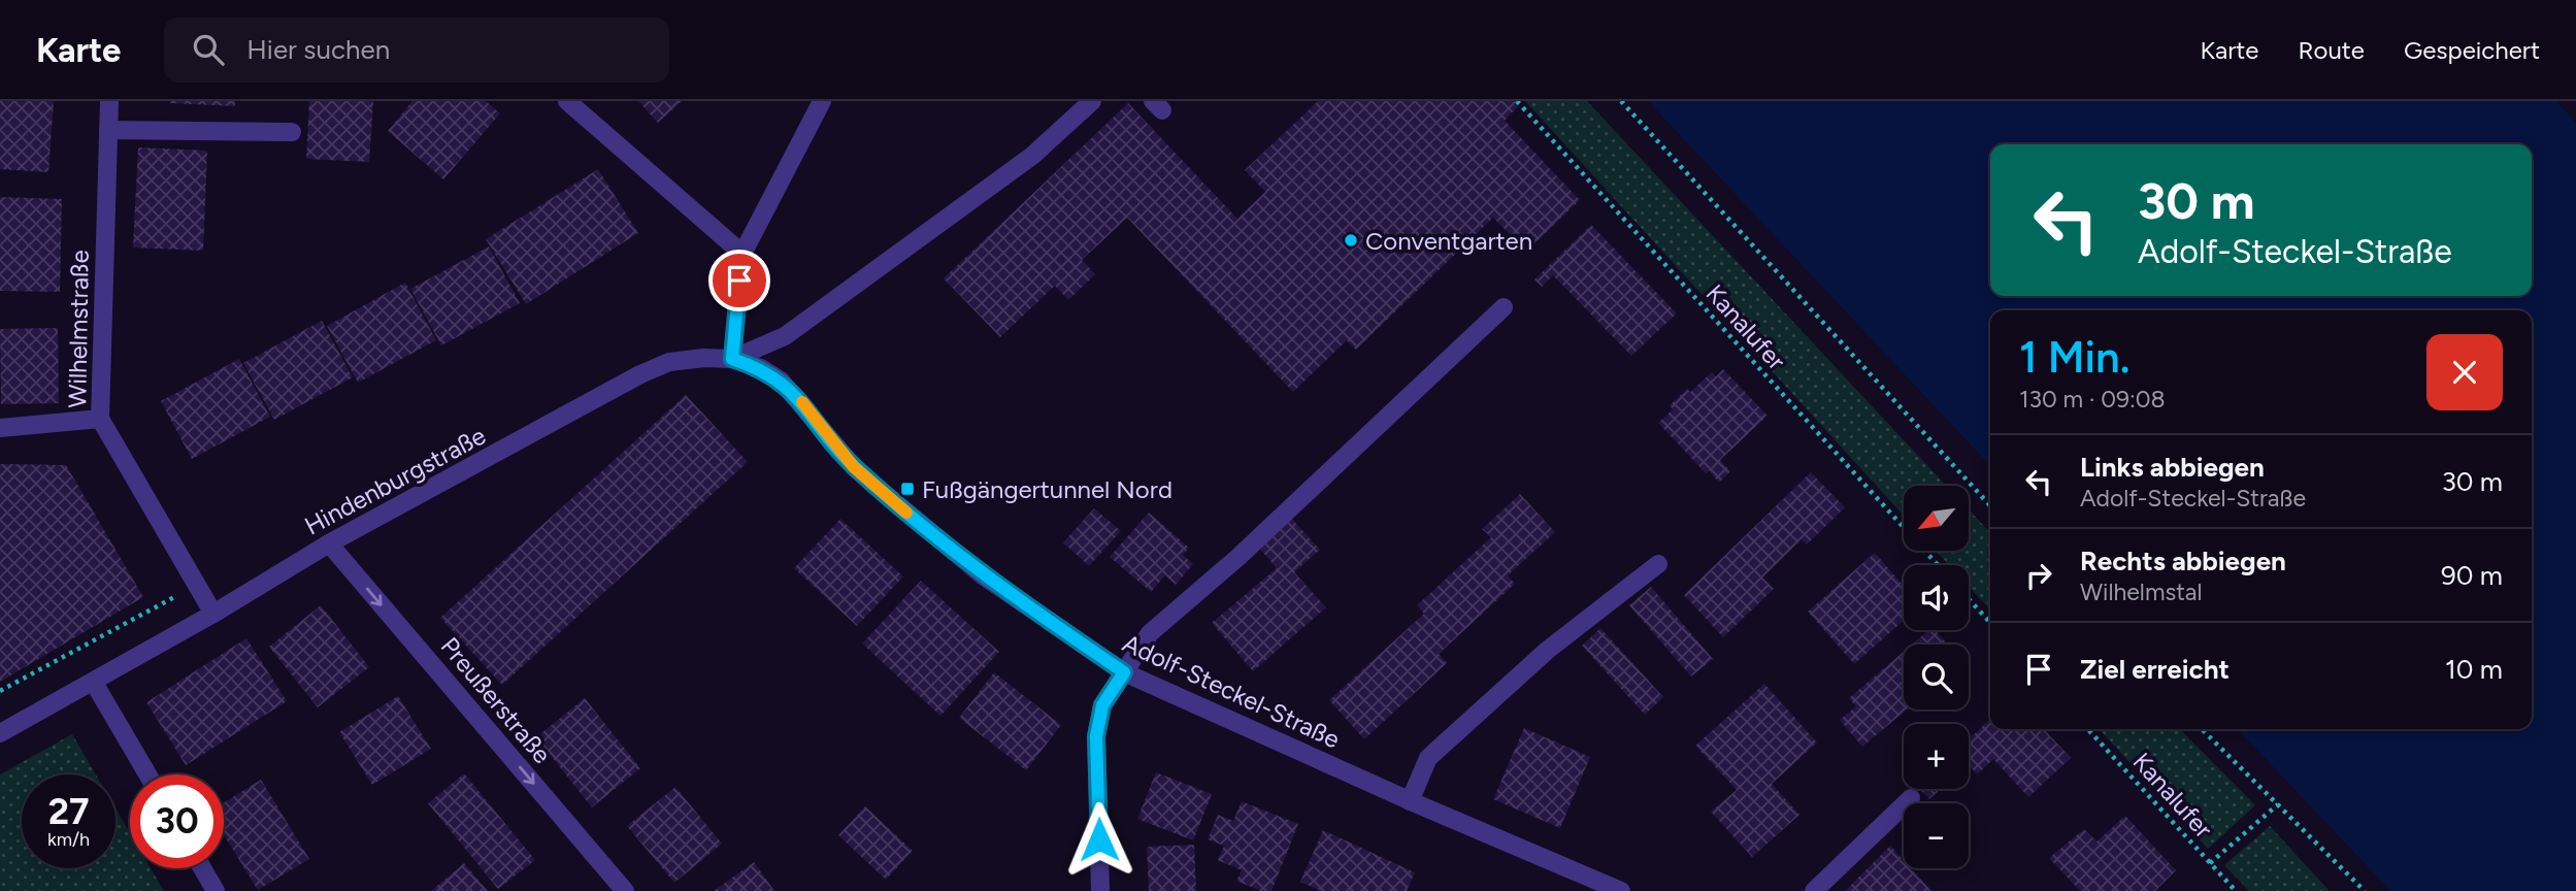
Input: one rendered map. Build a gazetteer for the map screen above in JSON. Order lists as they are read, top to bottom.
{
  "streets": {
    "street": [
      "Wilhelmstraße",
      "Hindenburgstraße",
      "Adolf-Steckel-Straße",
      "Preußerstraße"
    ],
    "path": ["Kanalufer"]
  },
  "crossings": [
    ["Wilhelmstraße", "Hindenburgstraße"],
    ["Hindenburgstraße", "Adolf-Steckel-Straße"],
    ["Hindenburgstraße", "Preußerstraße"]
  ],
  "one_way": ["Preußerstraße"],
  "places": {
    "other": ["Conventgarten"],
    "transit": ["Fußgängertunnel Nord"]
  },
  "north": "bottom left",
  "page": {
    "header": "Karte",
    "search": "Hier suchen",
    "nav": ["Karte", "Route", "Gespeichert"],
    "turn": ["30 m", "Adolf-Steckel-Straße"],
    "heading": ["1 Min.", "130 m · 09:08"],
    "list": [
      {
        "name": "Links abbiegen",
        "note": "Adolf-Steckel-Straße",
        "value": "30 m"
      },
      {
        "name": "Rechts abbiegen",
        "note": "Wilhelmstal",
        "value": "90 m"
      },
      {
        "name": "Ziel erreicht",
        "value": "10 m"
      }
    ],
    "map_buttons": ["+", "−"],
    "speed": "27 km/h",
    "limit": "30"
  }
}
